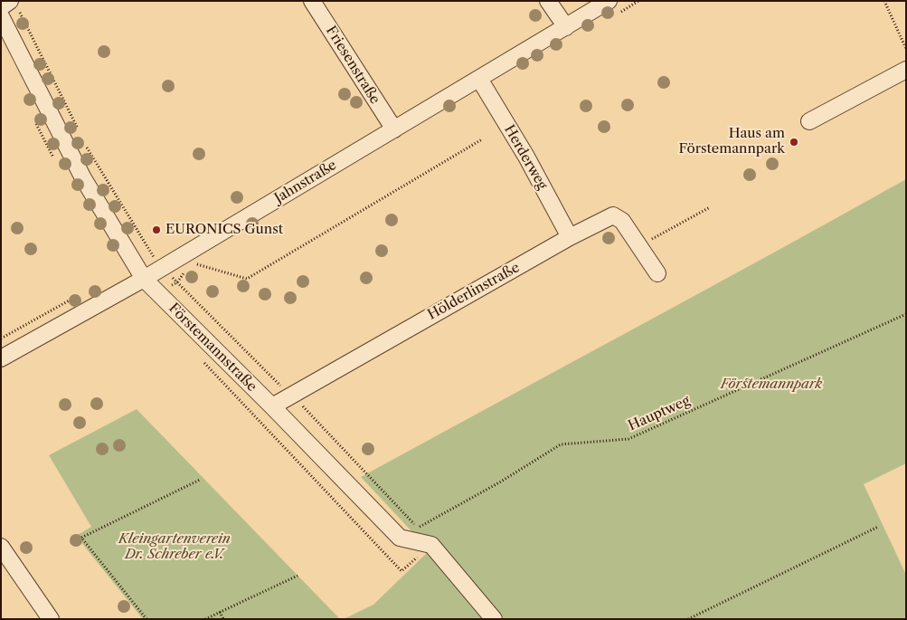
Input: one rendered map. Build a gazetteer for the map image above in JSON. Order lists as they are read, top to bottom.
{
  "streets": {
    "street": [
      "Friesenstraße",
      "Herderweg",
      "Jahnstraße",
      "Hölderlinstraße",
      "Förstemannstraße"
    ],
    "path": ["Hauptweg"]
  },
  "crossings": [
    ["Friesenstraße", "Jahnstraße"],
    ["Herderweg", "Jahnstraße"],
    ["Herderweg", "Hölderlinstraße"],
    ["Jahnstraße", "Förstemannstraße"],
    ["Hölderlinstraße", "Förstemannstraße"],
    ["Förstemannstraße", "Hauptweg"]
  ],
  "parks": ["Förstemannpark", "Kleingartenverein Dr. Schreber e.V."],
  "places": ["Haus am Förstemannpark", "EURONICS Gunst"]
}
